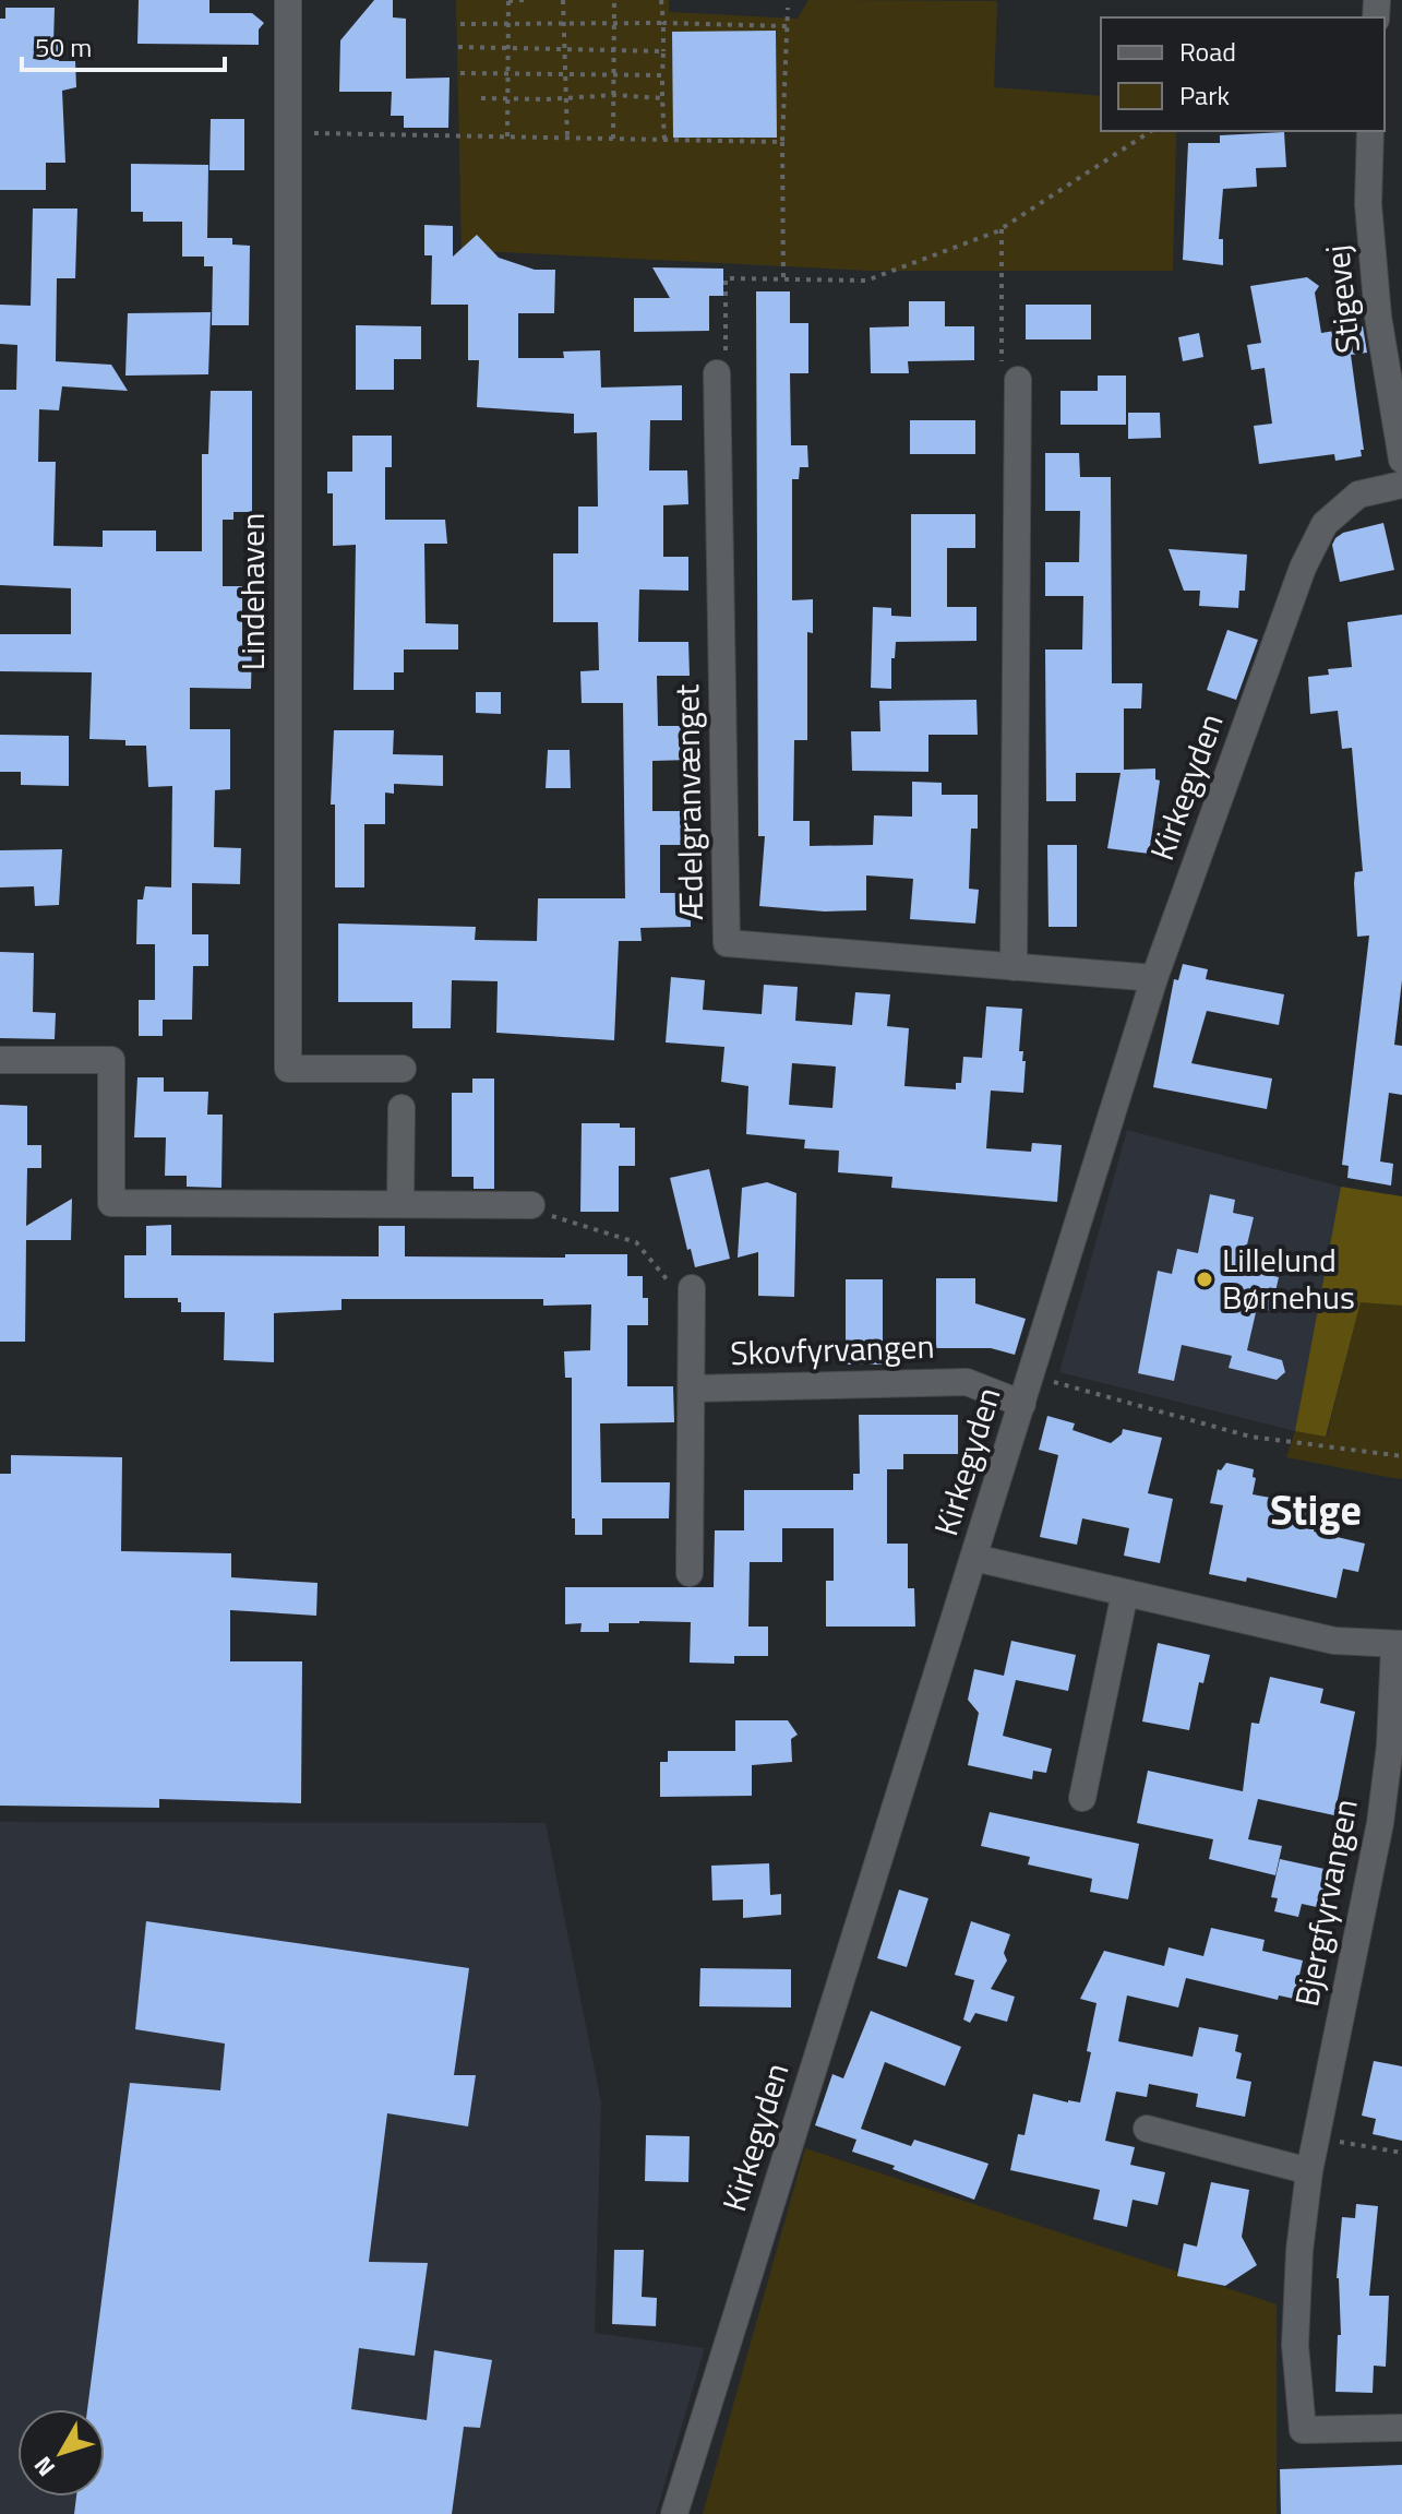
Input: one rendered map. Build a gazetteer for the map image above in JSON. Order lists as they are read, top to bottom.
{
  "streets": {
    "street": [
      "Stigevej",
      "Lindehaven",
      "Kirkegyden",
      "Ædelgranvænget",
      "Skovfyrvangen",
      "Bjergfyrvangen"
    ]
  },
  "crossings": [
    ["Kirkegyden", "Ædelgranvænget"],
    ["Kirkegyden", "Skovfyrvangen"],
    ["Kirkegyden", "Bjergfyrvangen"]
  ],
  "districts": ["Stige"],
  "places": ["Lillelund Børnehus"],
  "legend": ["Road", "Park"],
  "scale_bar": "50 m",
  "north": "bottom left"
}
